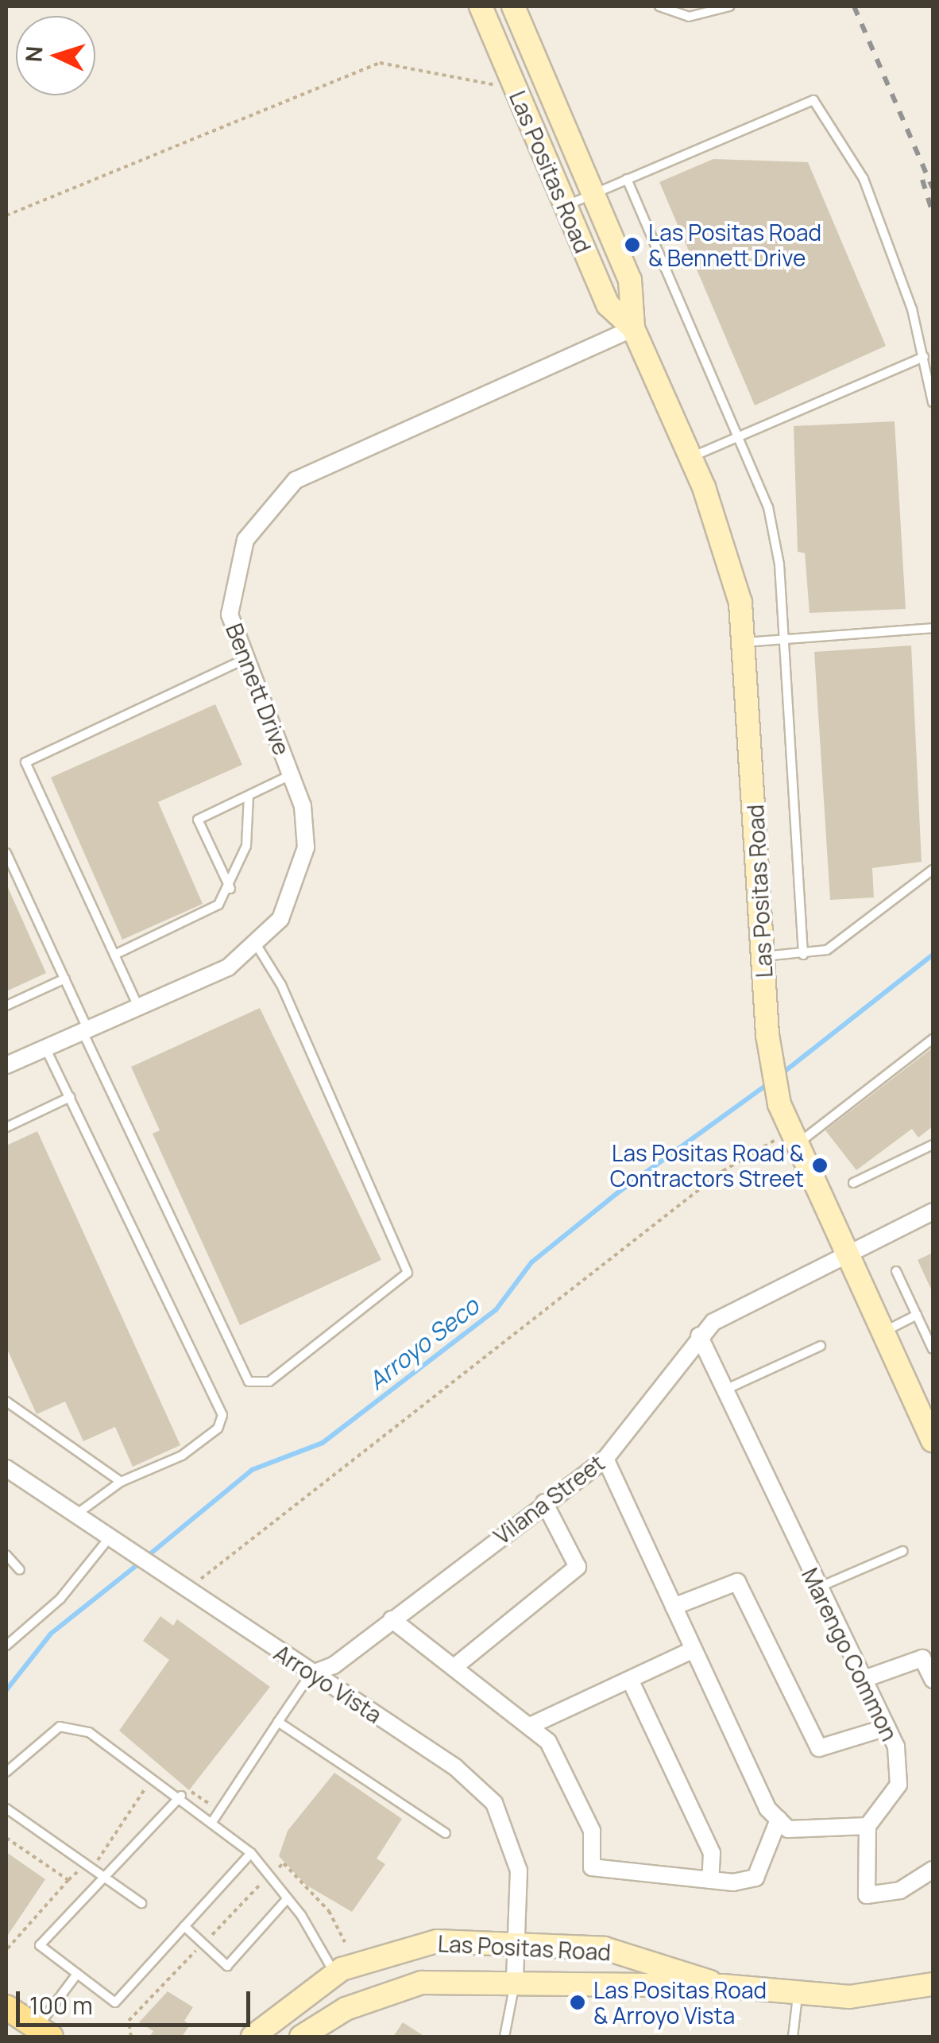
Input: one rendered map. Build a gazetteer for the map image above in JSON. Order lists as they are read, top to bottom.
{
  "streets": {
    "main road": ["Las Positas Road"],
    "street": [
      "Bennett Drive",
      "Vilana Street",
      "Marengo Common",
      "Arroyo Vista"
    ]
  },
  "crossings": [
    ["Las Positas Road", "Bennett Drive"],
    ["Las Positas Road", "Vilana Street"],
    ["Las Positas Road", "Arroyo Vista"],
    ["Vilana Street", "Marengo Common"],
    ["Vilana Street", "Arroyo Vista"]
  ],
  "water": ["Arroyo Seco"],
  "places": ["Las Positas Road & Bennett Drive", "Las Positas Road & Contractors Street", "Las Positas Road & Arroyo Vista"],
  "scale_bar": "100 m",
  "north": "left"
}
